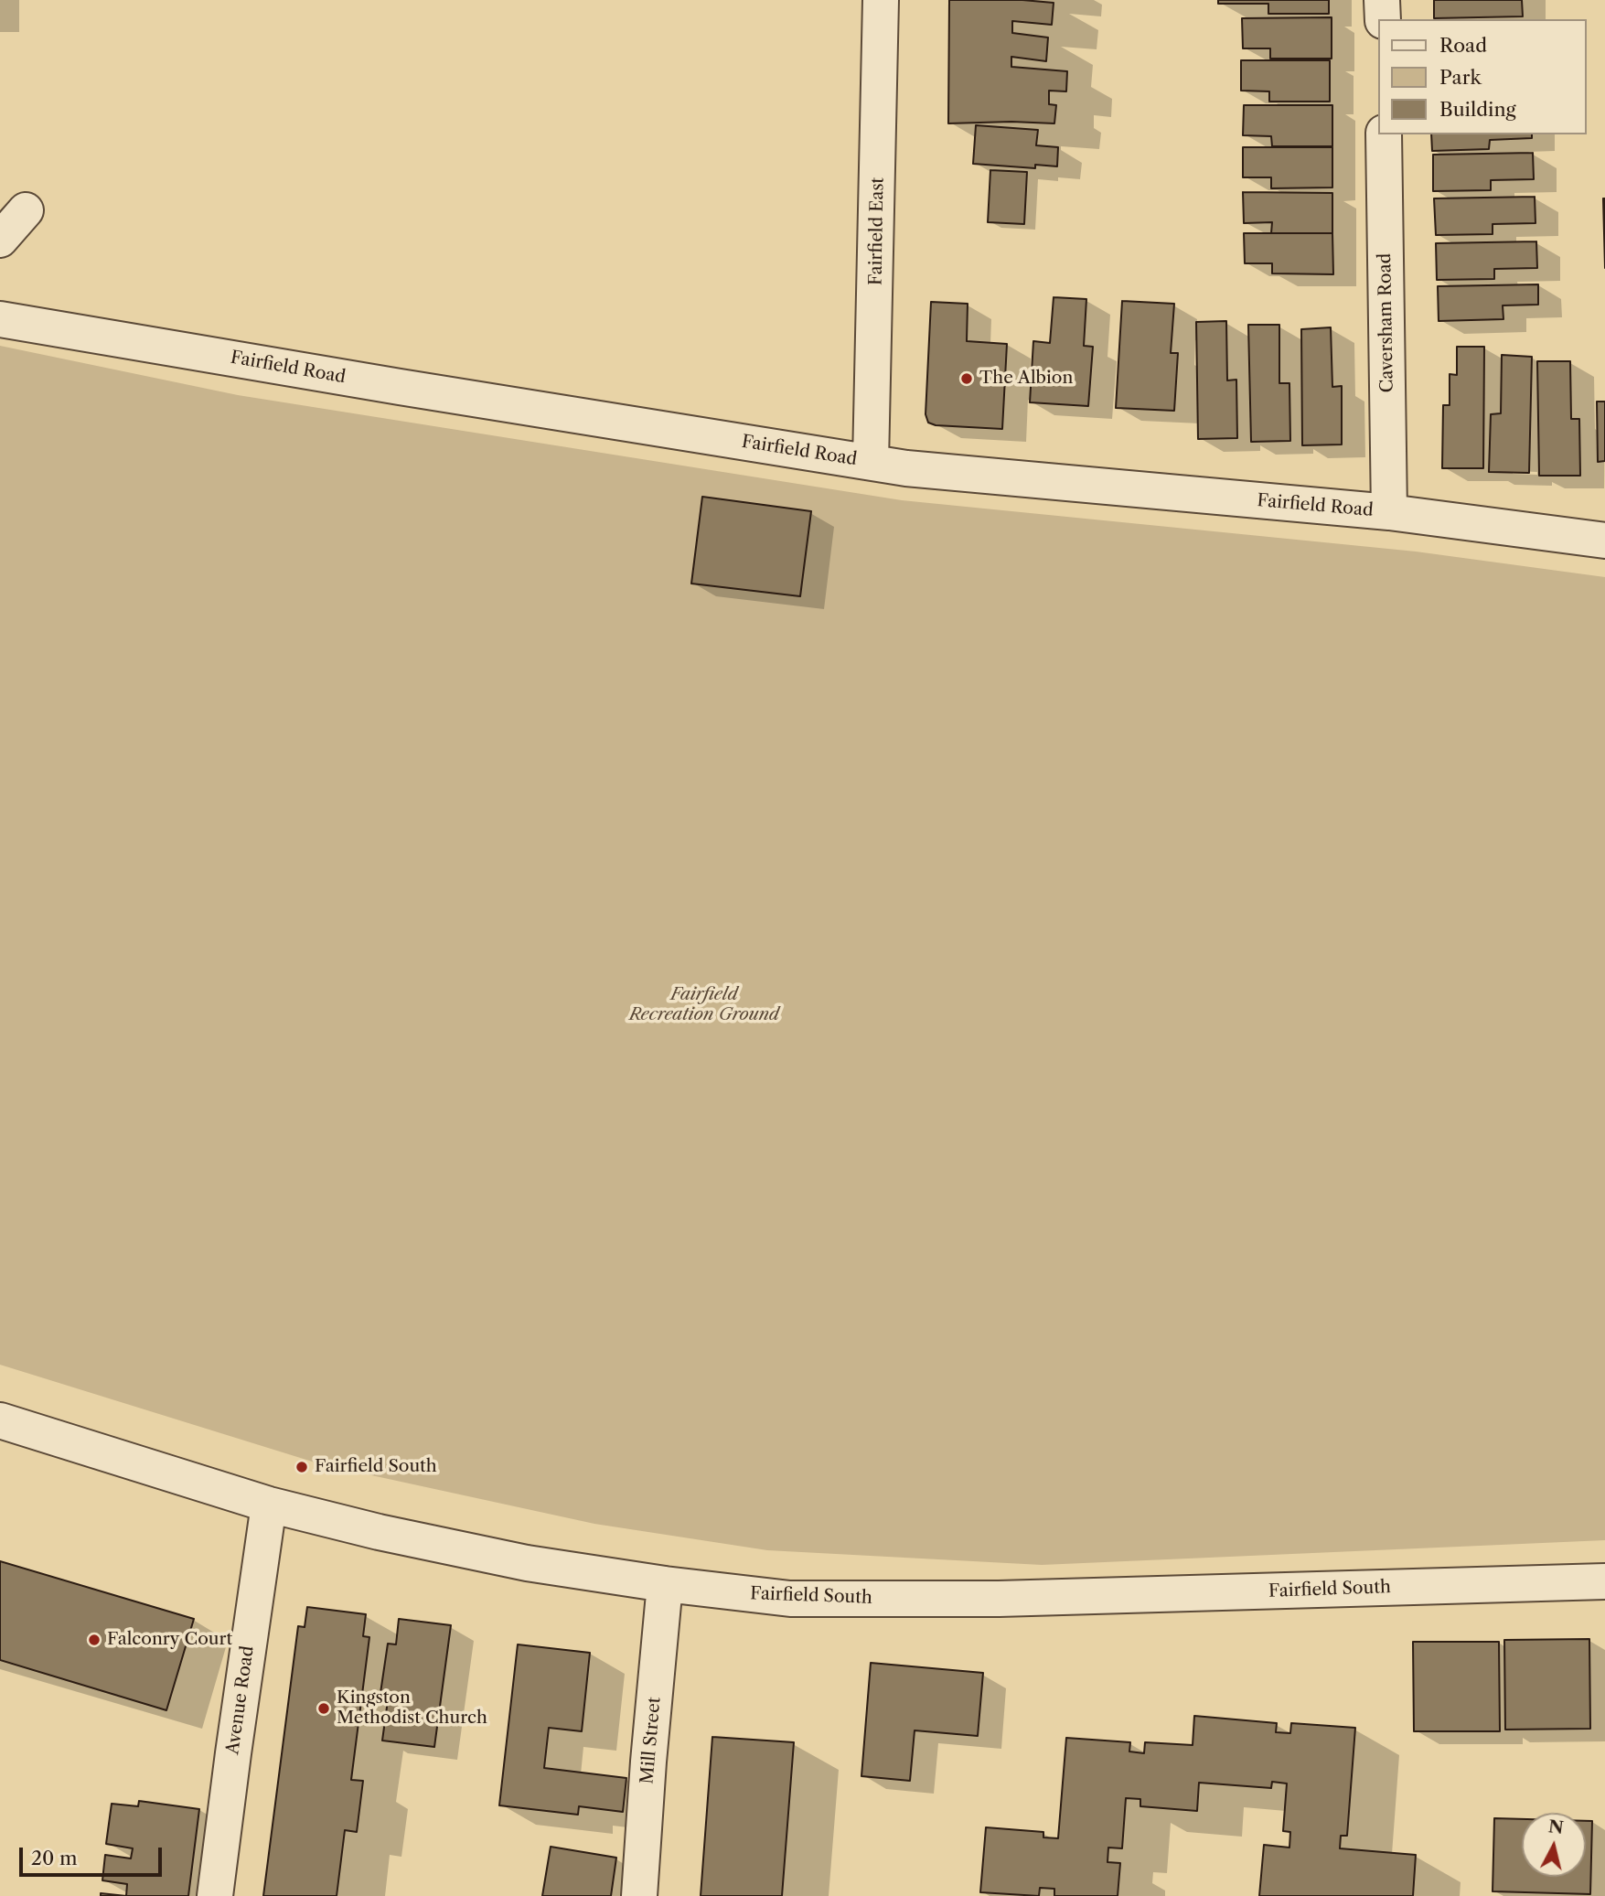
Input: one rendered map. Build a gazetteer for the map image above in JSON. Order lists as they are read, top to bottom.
{
  "streets": {
    "street": [
      "Fairfield East",
      "Caversham Road",
      "Fairfield Road",
      "Fairfield South",
      "Avenue Road",
      "Mill Street"
    ]
  },
  "crossings": [
    ["Fairfield East", "Fairfield Road"],
    ["Caversham Road", "Fairfield Road"],
    ["Fairfield South", "Avenue Road"],
    ["Fairfield South", "Mill Street"]
  ],
  "parks": ["Fairfield Recreation Ground"],
  "places": [
    "The Albion",
    "Fairfield South",
    "Falconry Court",
    "Kingston Methodist Church"
  ],
  "legend": ["Road", "Park", "Building"],
  "scale_bar": "20 m",
  "north": "top"
}
